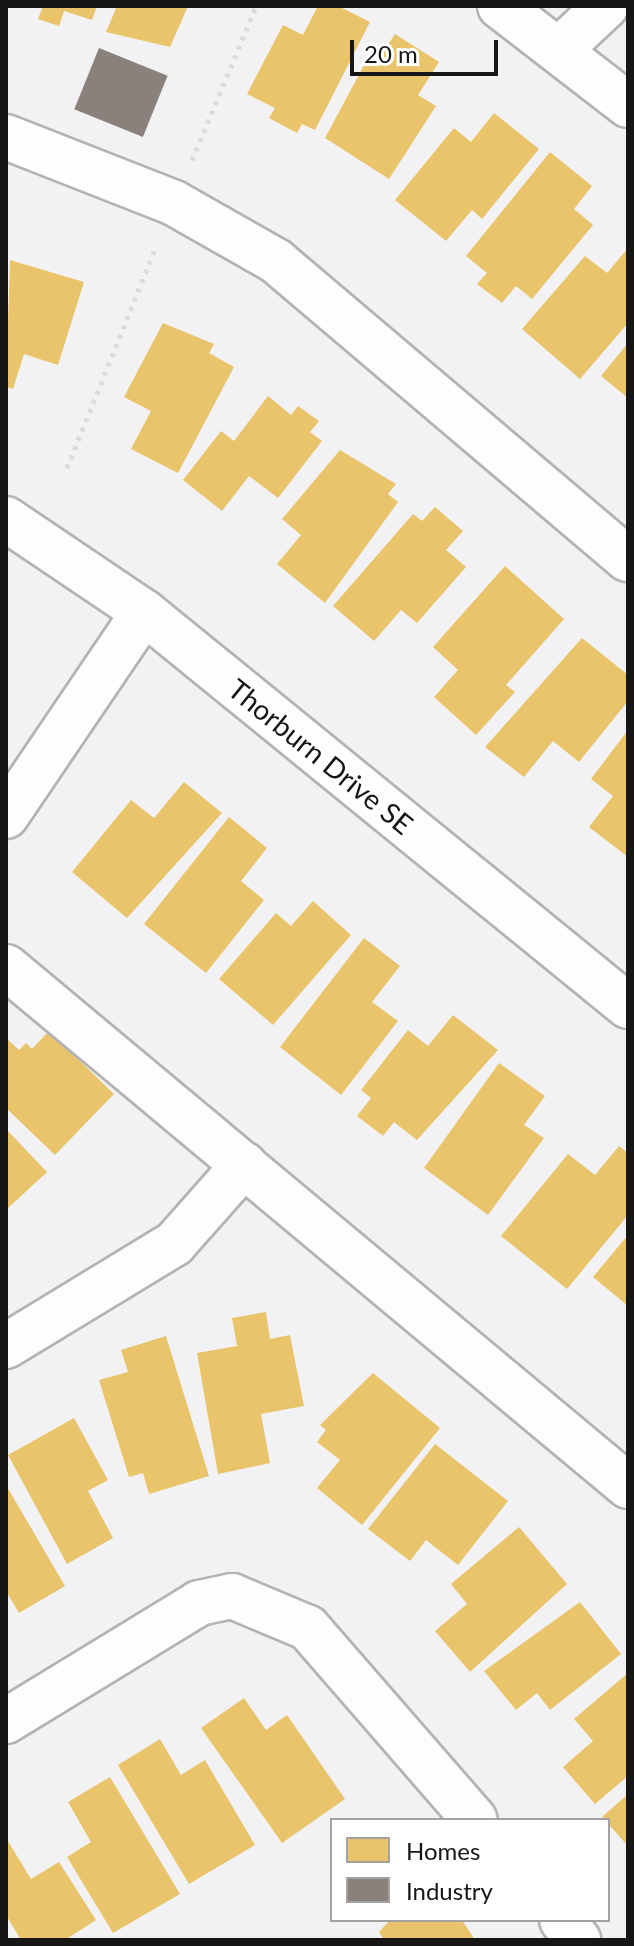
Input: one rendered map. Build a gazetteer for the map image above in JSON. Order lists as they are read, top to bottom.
{
  "streets": {
    "street": ["Thorburn Drive SE"]
  },
  "legend": ["Homes", "Industry"],
  "scale_bar": "20 m"
}
